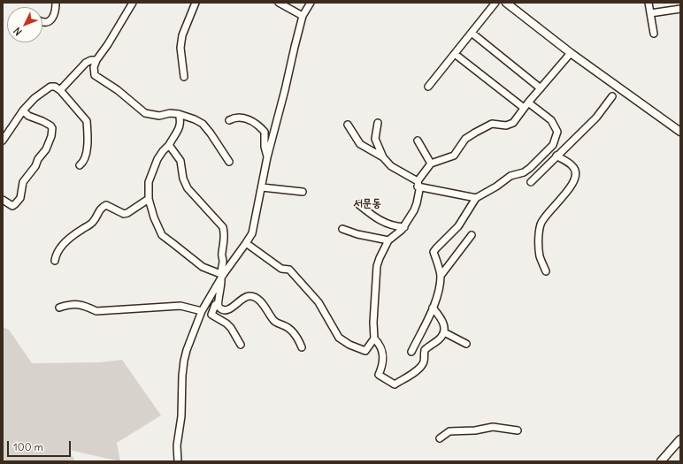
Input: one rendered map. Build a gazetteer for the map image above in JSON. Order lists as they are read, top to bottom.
{
  "districts": ["서문동"],
  "scale_bar": "100 m",
  "north": "bottom left"
}
